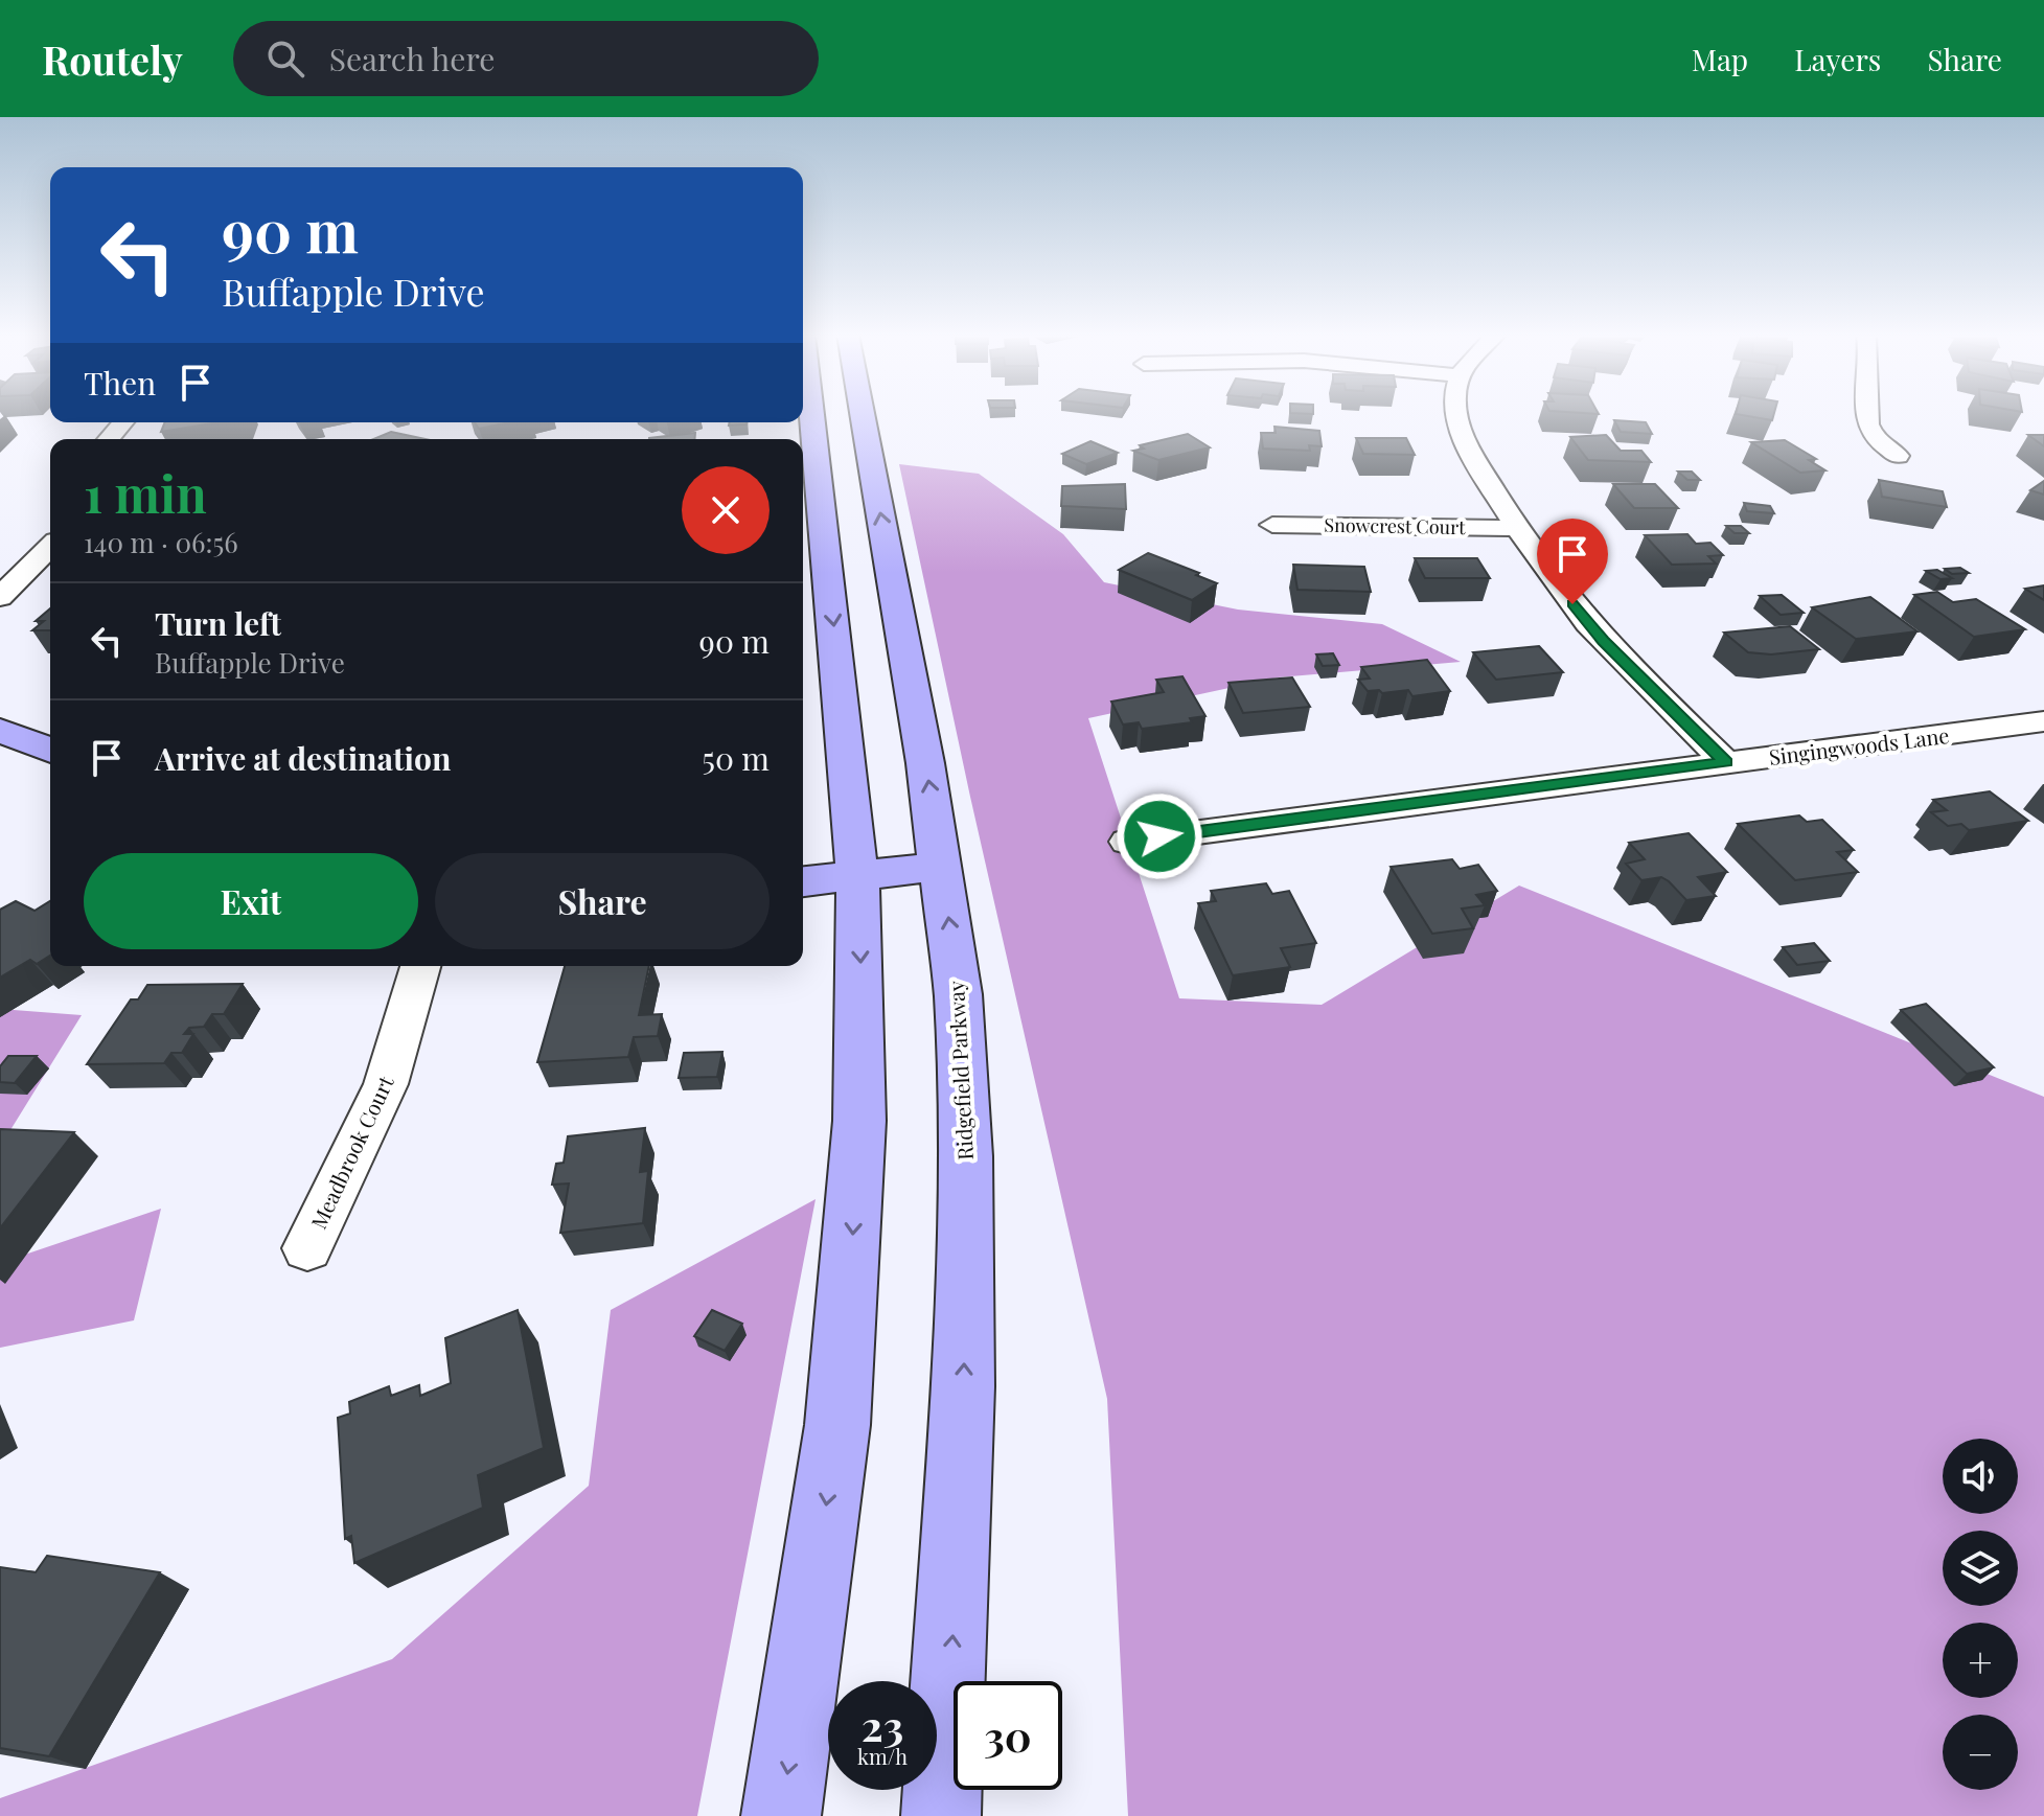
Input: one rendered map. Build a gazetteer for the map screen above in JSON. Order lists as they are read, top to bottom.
{
  "streets": {
    "main road": ["Ridgefield Parkway"],
    "street": ["Snowcrest Court", "Singingwoods Lane", "Meadbrook Court"]
  },
  "page": {
    "header": "Routely",
    "search": "Search here",
    "nav": ["Map", "Layers", "Share"],
    "turn": ["90 m", "Buffapple Drive"],
    "then": "Then",
    "heading": ["1 min", "140 m · 06:56"],
    "list": [
      {
        "name": "Turn left",
        "note": "Buffapple Drive",
        "value": "90 m"
      },
      {
        "name": "Arrive at destination",
        "value": "50 m"
      }
    ],
    "buttons": ["Exit", "Share"],
    "map_buttons": ["+", "−"],
    "speed": "23 km/h",
    "limit": "30"
  }
}
